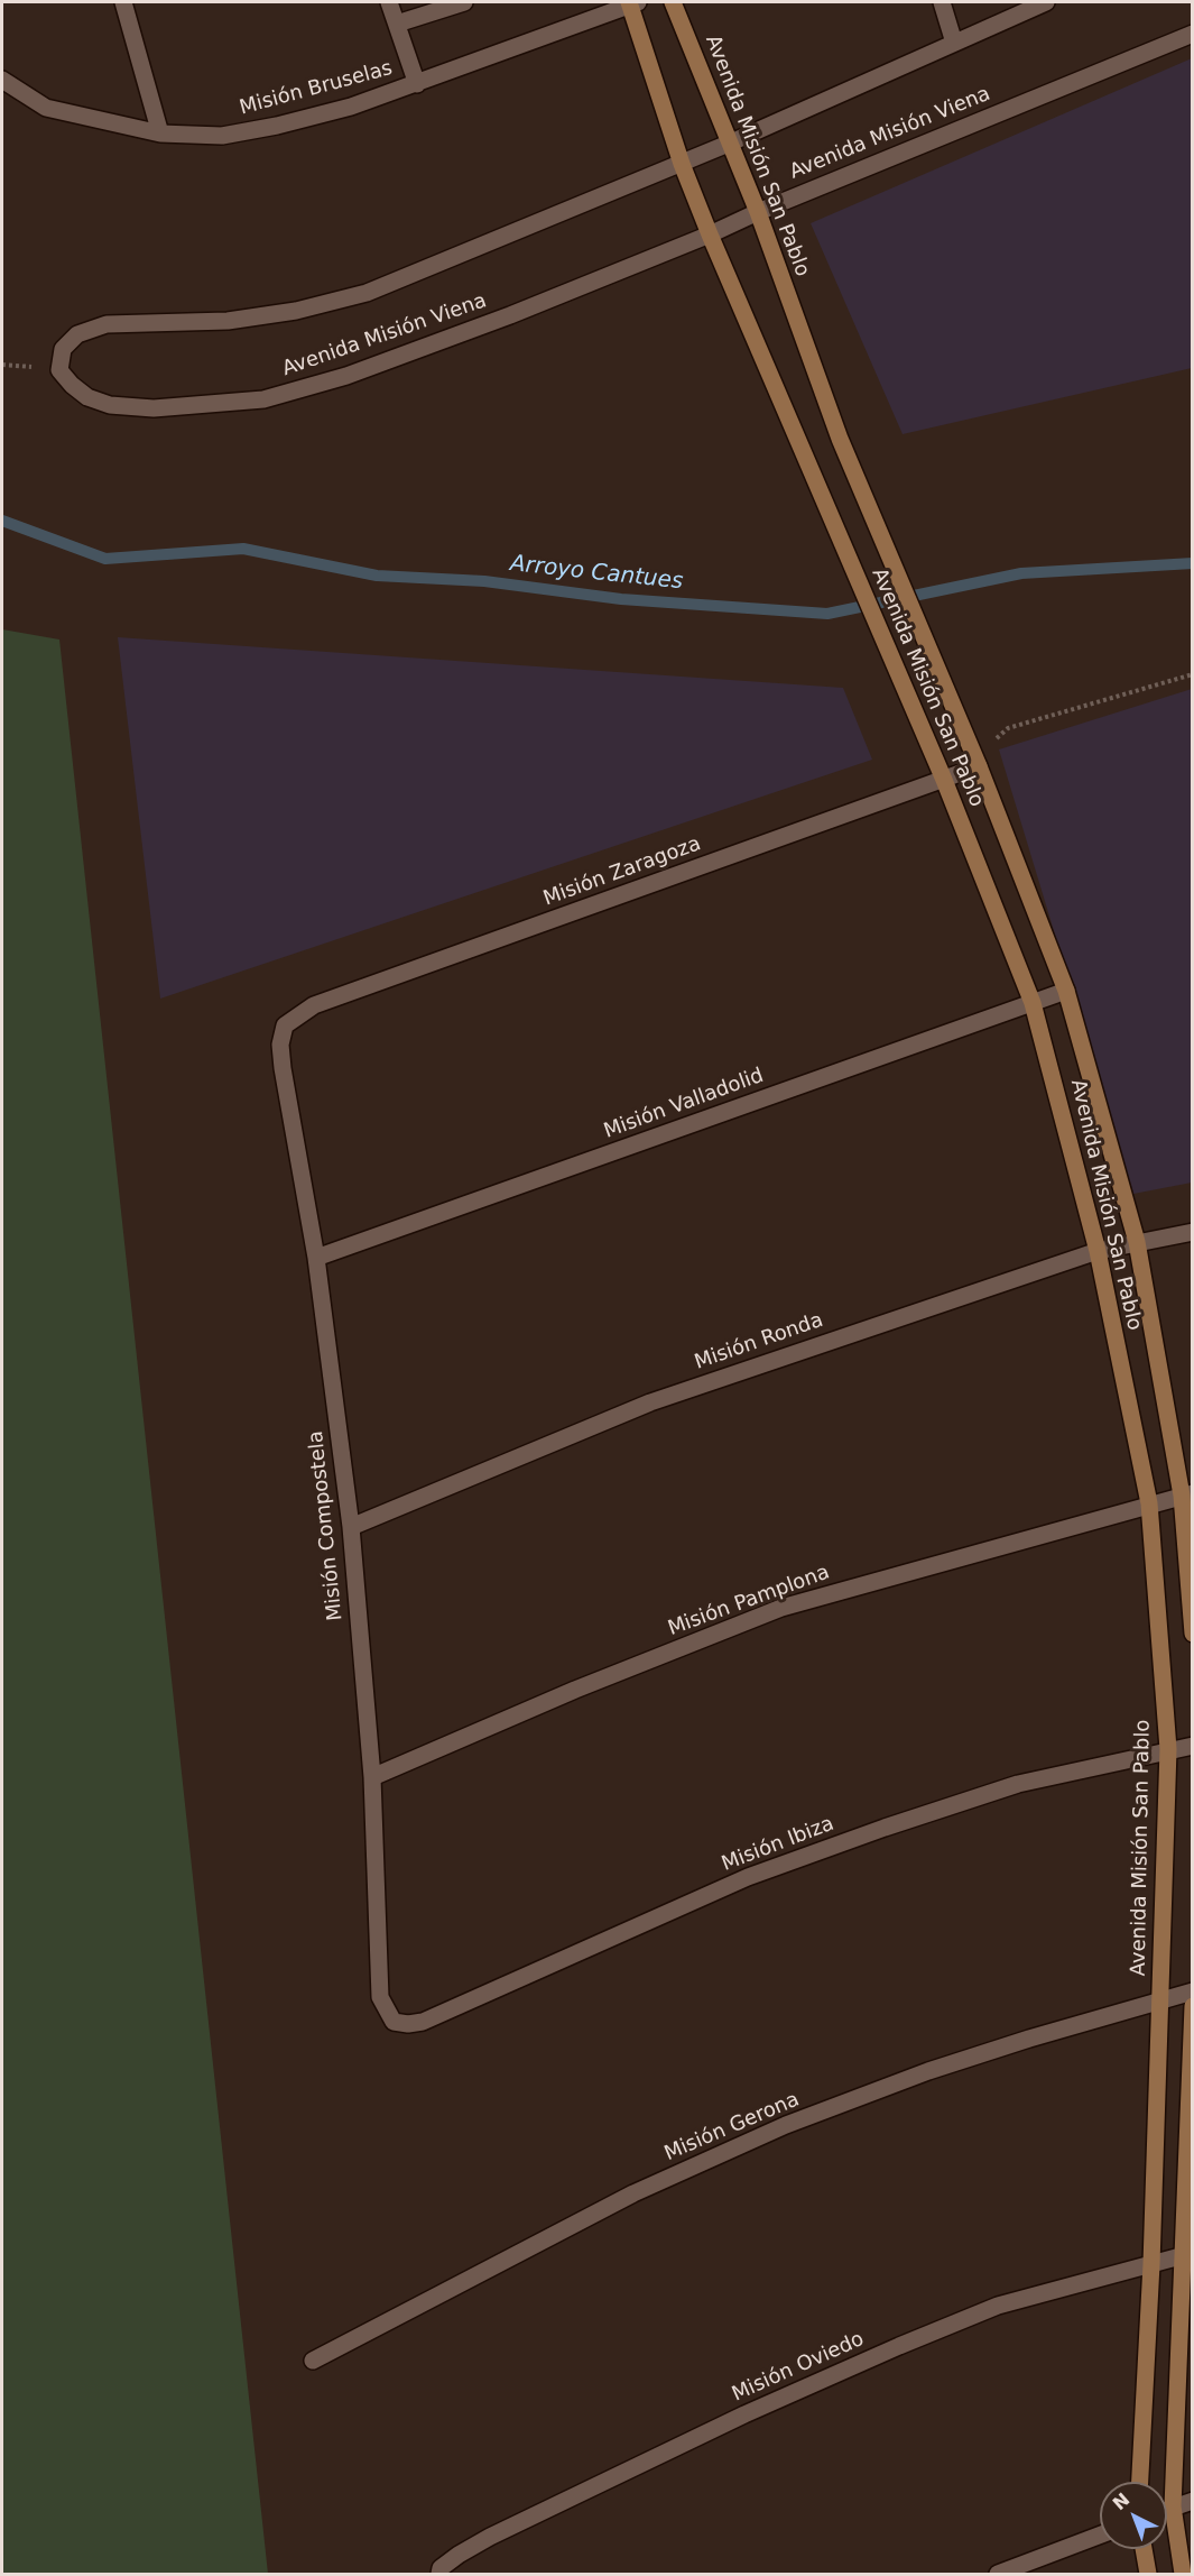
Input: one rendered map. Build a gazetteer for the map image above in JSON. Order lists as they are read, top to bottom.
{
  "streets": {
    "street": [
      "Misión Bruselas",
      "Avenida Misión Viena",
      "Avenida Misión San Pablo",
      "Misión Zaragoza",
      "Misión Valladolid",
      "Misión Ronda",
      "Misión Compostela",
      "Misión Pamplona",
      "Misión Ibiza",
      "Misión Gerona",
      "Misión Oviedo"
    ]
  },
  "crossings": [
    ["Misión Bruselas", "Avenida Misión San Pablo"],
    ["Avenida Misión Viena", "Avenida Misión San Pablo"],
    ["Avenida Misión San Pablo", "Misión Zaragoza"],
    ["Avenida Misión San Pablo", "Misión Valladolid"],
    ["Avenida Misión San Pablo", "Misión Ronda"],
    ["Avenida Misión San Pablo", "Misión Pamplona"],
    ["Avenida Misión San Pablo", "Misión Ibiza"],
    ["Avenida Misión San Pablo", "Misión Gerona"],
    ["Avenida Misión San Pablo", "Misión Oviedo"],
    ["Misión Zaragoza", "Misión Compostela"],
    ["Misión Valladolid", "Misión Compostela"],
    ["Misión Ronda", "Misión Compostela"],
    ["Misión Compostela", "Misión Pamplona"],
    ["Misión Compostela", "Misión Ibiza"]
  ],
  "water": ["Arroyo Cantues"],
  "north": "top left"
}
